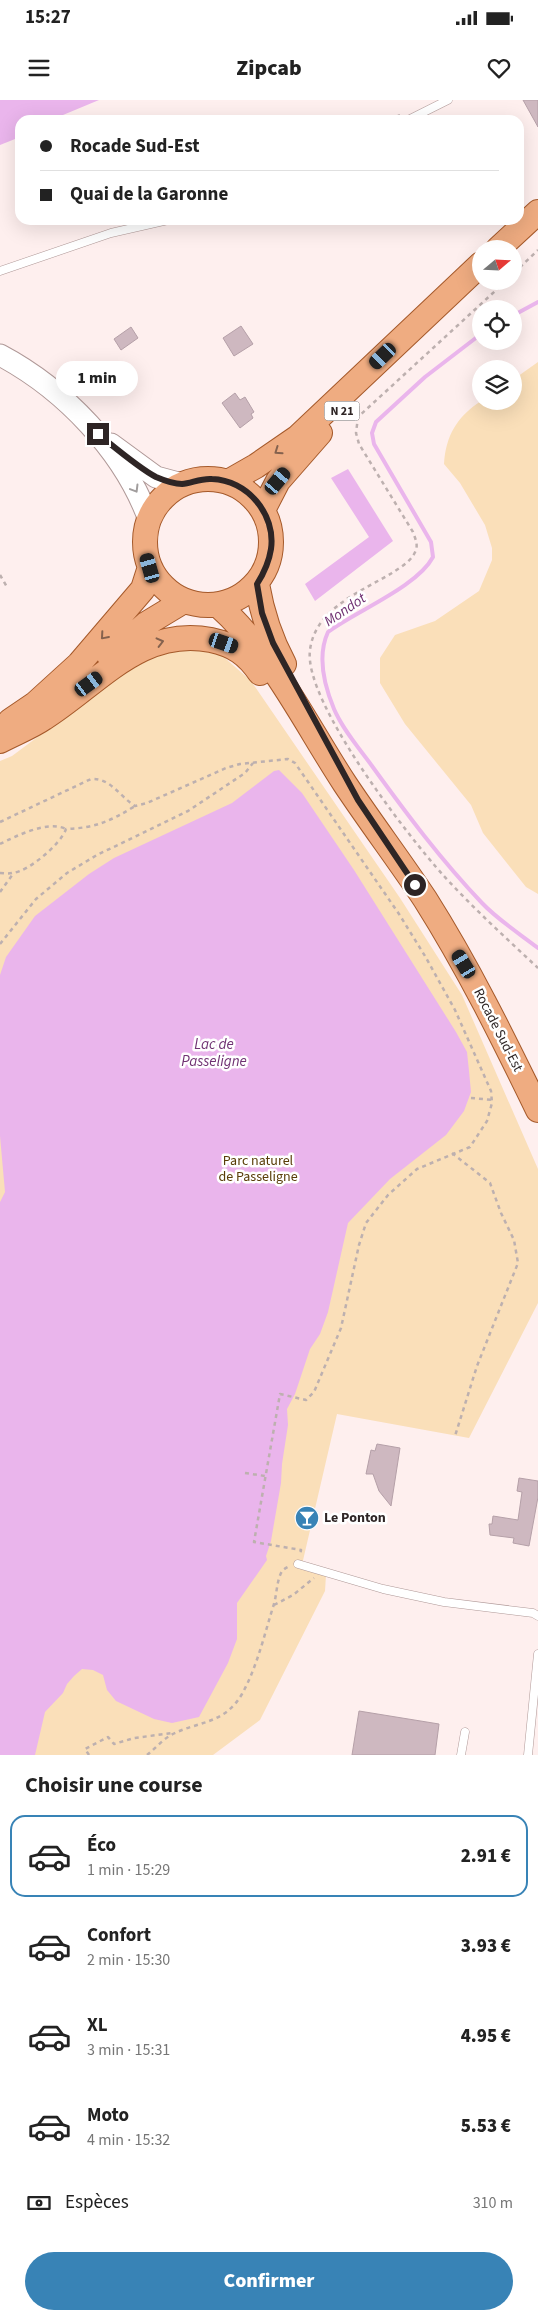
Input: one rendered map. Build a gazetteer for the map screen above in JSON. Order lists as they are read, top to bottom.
{
  "streets": {
    "main road": ["N 21", "Rocade Sud-Est"]
  },
  "crossings": [
    ["N 21", "Rocade Sud-Est"]
  ],
  "water": ["Mondot", "Lac de Passeligne"],
  "parks": ["Parc naturel de Passeligne"],
  "places": {
    "bar": ["Le Ponton"]
  },
  "north": "right",
  "page": {
    "status": "15:27",
    "header": "Zipcab",
    "banner": ["Rocade Sud-Est", "Quai de la Garonne"],
    "bubble": "1 min",
    "heading": "Choisir une course",
    "list": [
      {
        "name": "Éco",
        "note": "1 min · 15:29",
        "value": "2.91 €"
      },
      {
        "name": "Confort",
        "note": "2 min · 15:30",
        "value": "3.93 €"
      },
      {
        "name": "XL",
        "note": "3 min · 15:31",
        "value": "4.95 €"
      },
      {
        "name": "Moto",
        "note": "4 min · 15:32",
        "value": "5.53 €"
      }
    ],
    "pay": ["Espèces", "310 m"],
    "buttons": "Confirmer"
  }
}
